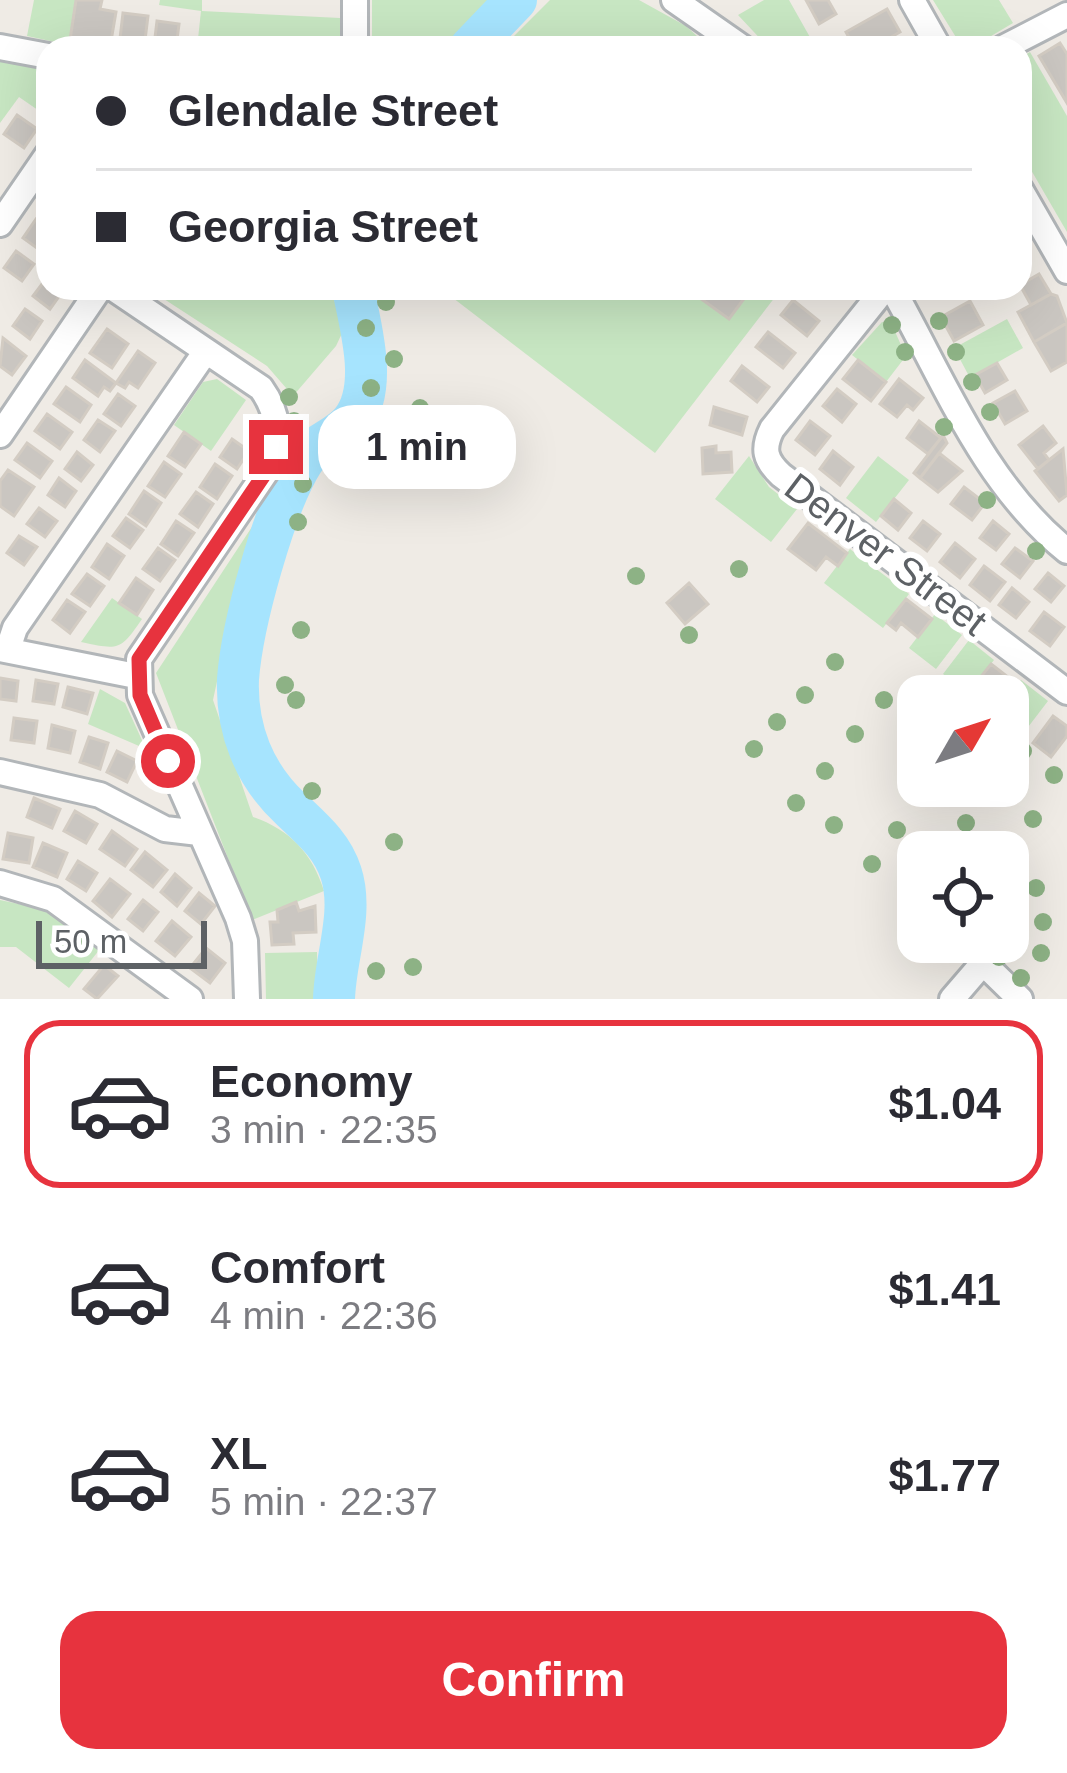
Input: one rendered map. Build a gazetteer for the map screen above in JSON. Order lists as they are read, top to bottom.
{
  "streets": {
    "street": ["Denver Street"]
  },
  "scale_bar": "50 m",
  "north": "top right",
  "page": {
    "banner": ["Glendale Street", "Georgia Street"],
    "bubble": "1 min",
    "scale": "50 m",
    "list": [
      {
        "name": "Economy",
        "note": "3 min · 22:35",
        "value": "$1.04"
      },
      {
        "name": "Comfort",
        "note": "4 min · 22:36",
        "value": "$1.41"
      },
      {
        "name": "XL",
        "note": "5 min · 22:37",
        "value": "$1.77"
      }
    ],
    "buttons": "Confirm"
  }
}
